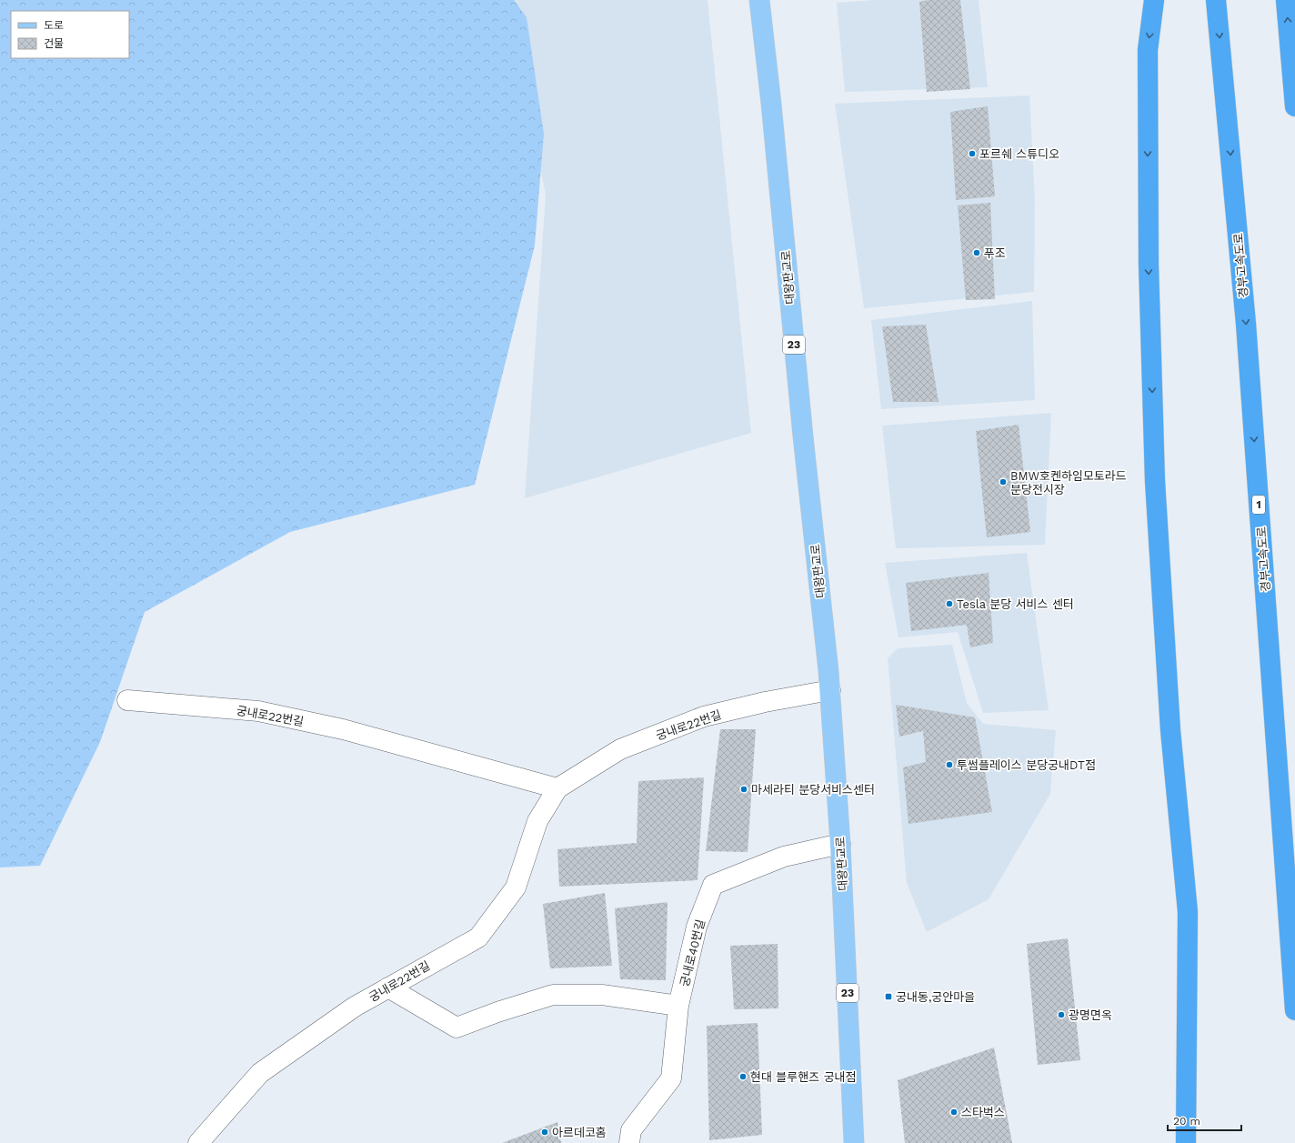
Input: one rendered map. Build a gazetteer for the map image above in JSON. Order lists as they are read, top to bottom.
{
  "streets": {
    "highway": ["경부고속도로", "1"],
    "main road": ["대왕판교로", "23"],
    "street": ["궁내로22번길", "궁내로40번길"]
  },
  "crossings": [
    ["대왕판교로", "궁내로22번길"],
    ["대왕판교로", "궁내로40번길"]
  ],
  "places": {
    "other": [
      "포르쉐 스튜디오",
      "푸조",
      "BMW호켄하임모토라드 분당전시장",
      "Tesla 분당 서비스 센터",
      "투썸플레이스 분당궁내DT점",
      "마세라티 분당서비스센터",
      "광명면옥",
      "현대 블루핸즈 궁내점",
      "스타벅스",
      "아르데코홈"
    ],
    "transit": ["궁내동,궁안마을"]
  },
  "legend": ["도로", "건물"],
  "scale_bar": "20 m"
}
